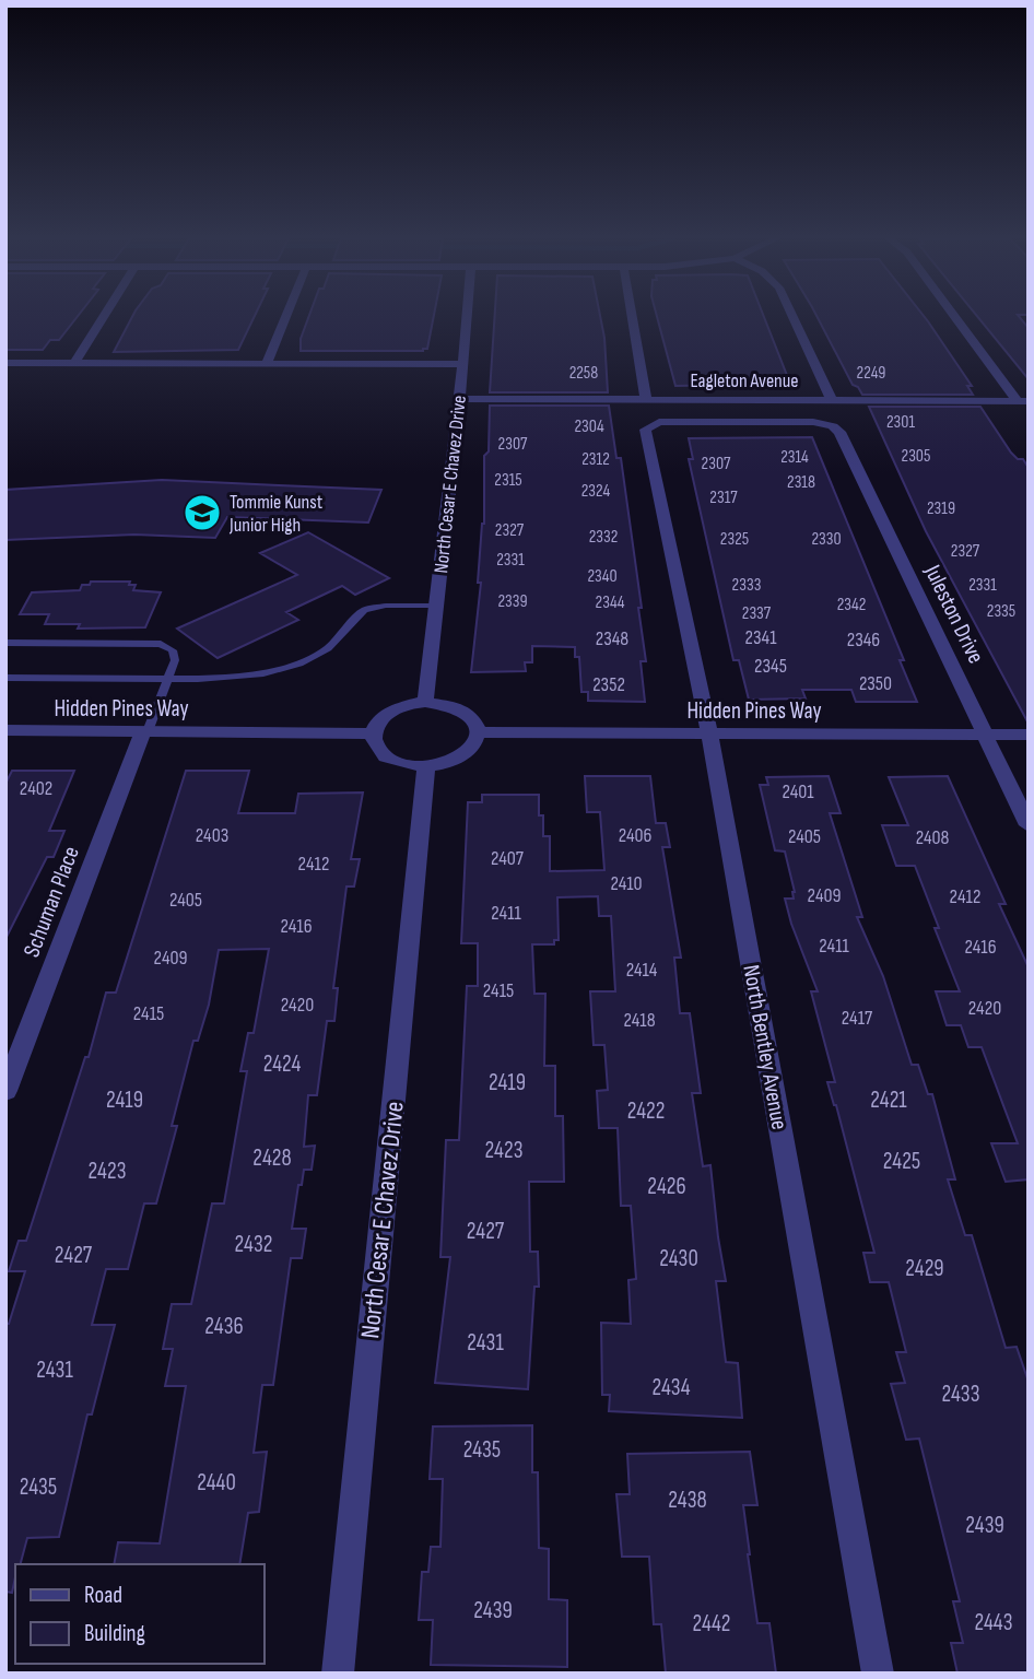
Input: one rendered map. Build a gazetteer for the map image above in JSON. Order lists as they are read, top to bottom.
{
  "streets": {
    "street": [
      "Eagleton Avenue",
      "North Cesar E Chavez Drive",
      "Juleston Drive",
      "Hidden Pines Way",
      "Schuman Place",
      "North Bentley Avenue"
    ]
  },
  "crossings": [
    ["Eagleton Avenue", "North Cesar E Chavez Drive"],
    ["North Cesar E Chavez Drive", "Hidden Pines Way"],
    ["Juleston Drive", "Hidden Pines Way"],
    ["Juleston Drive", "North Bentley Avenue"],
    ["Hidden Pines Way", "Schuman Place"],
    ["Hidden Pines Way", "North Bentley Avenue"]
  ],
  "places": {
    "school or university": ["Tommie Kunst Junior High"]
  },
  "house_numbers": [
    "2258",
    "2249",
    "2301",
    "2304",
    "2307",
    "2305",
    "2314",
    "2312",
    "2307",
    "2315",
    "2318",
    "2324",
    "2317",
    "2319",
    "2327",
    "2332",
    "2325",
    "2330",
    "2327",
    "2331",
    "2340",
    "2333",
    "2331",
    "2339",
    "2344",
    "2342",
    "2335",
    "2337",
    "2341",
    "2348",
    "2346",
    "2345",
    "2350",
    "2352",
    "2402",
    "2401",
    "2403",
    "2406",
    "2405",
    "2408",
    "2407",
    "2412",
    "2410",
    "2409",
    "2412",
    "2405",
    "2411",
    "2416",
    "2411",
    "2416",
    "2409",
    "2414",
    "2415",
    "2420",
    "2420",
    "2415",
    "2417",
    "2418",
    "2424",
    "2419",
    "2419",
    "2421",
    "2422",
    "2423",
    "2428",
    "2425",
    "2423",
    "2426",
    "2427",
    "2432",
    "2427",
    "2430",
    "2429",
    "2436",
    "2431",
    "2431",
    "2434",
    "2433",
    "2435",
    "2440",
    "2435",
    "2438",
    "2439",
    "2439",
    "2443",
    "2442"
  ],
  "legend": ["Road", "Building"]
}
